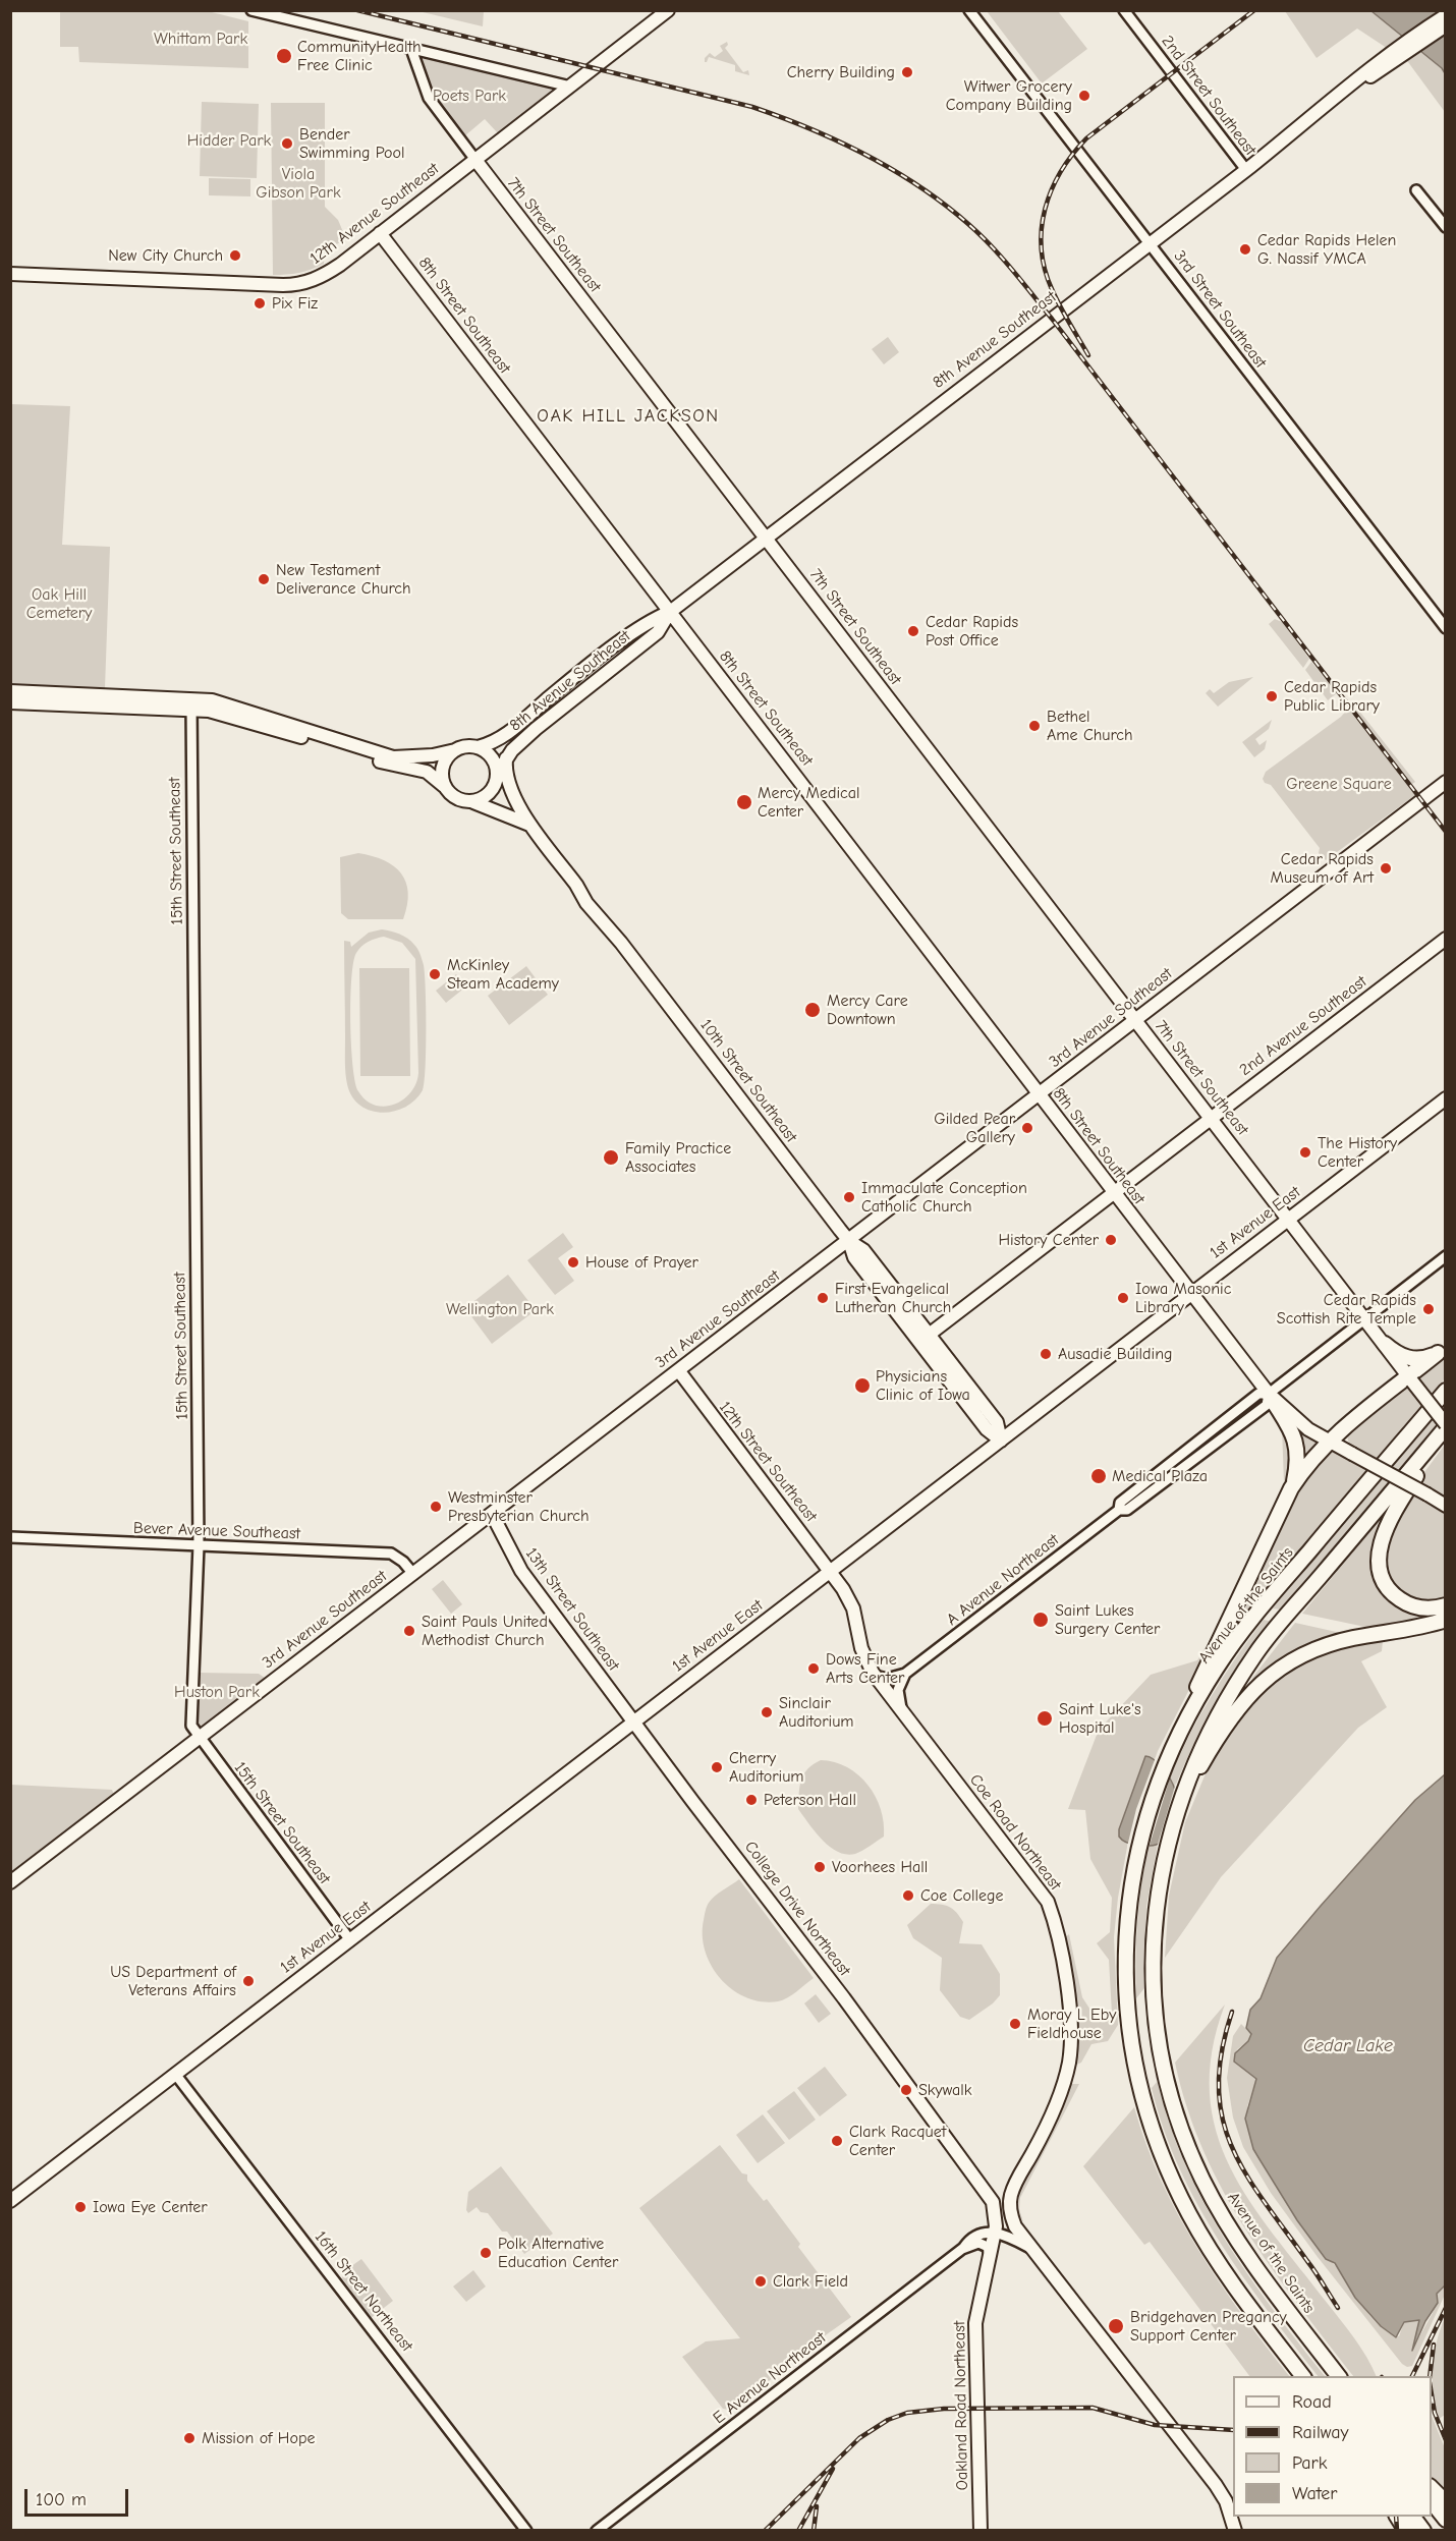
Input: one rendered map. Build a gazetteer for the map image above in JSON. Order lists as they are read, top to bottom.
{
  "streets": {
    "highway": ["Avenue of the Saints"],
    "main road": [
      "12th Avenue Southeast",
      "7th Street Southeast",
      "8th Street Southeast",
      "8th Avenue Southeast",
      "3rd Avenue Southeast",
      "2nd Avenue Southeast",
      "10th Street Southeast",
      "1st Avenue East",
      "12th Street Southeast",
      "13th Street Southeast",
      "Coe Road Northeast",
      "College Drive Northeast",
      "Oakland Road Northeast"
    ],
    "street": [
      "2nd Street Southeast",
      "3rd Street Southeast",
      "15th Street Southeast",
      "Bever Avenue Southeast",
      "A Avenue Northeast",
      "16th Street Northeast",
      "E Avenue Northeast"
    ]
  },
  "crossings": [
    ["2nd Street Southeast", "8th Avenue Southeast"],
    ["12th Avenue Southeast", "7th Street Southeast"],
    ["12th Avenue Southeast", "8th Street Southeast"],
    ["7th Street Southeast", "8th Avenue Southeast"],
    ["7th Street Southeast", "3rd Avenue Southeast"],
    ["7th Street Southeast", "2nd Avenue Southeast"],
    ["7th Street Southeast", "1st Avenue East"],
    ["7th Street Southeast", "A Avenue Northeast"],
    ["7th Street Southeast", "Avenue of the Saints"],
    ["3rd Street Southeast", "8th Avenue Southeast"],
    ["8th Street Southeast", "8th Avenue Southeast"],
    ["8th Street Southeast", "3rd Avenue Southeast"],
    ["8th Street Southeast", "2nd Avenue Southeast"],
    ["8th Street Southeast", "1st Avenue East"],
    ["8th Street Southeast", "A Avenue Northeast"],
    ["8th Avenue Southeast", "10th Street Southeast"],
    ["15th Street Southeast", "3rd Avenue Southeast"],
    ["15th Street Southeast", "1st Avenue East"],
    ["15th Street Southeast", "Bever Avenue Southeast"],
    ["3rd Avenue Southeast", "10th Street Southeast"],
    ["3rd Avenue Southeast", "12th Street Southeast"],
    ["3rd Avenue Southeast", "Bever Avenue Southeast"],
    ["3rd Avenue Southeast", "13th Street Southeast"],
    ["2nd Avenue Southeast", "10th Street Southeast"],
    ["10th Street Southeast", "1st Avenue East"],
    ["1st Avenue East", "12th Street Southeast"],
    ["1st Avenue East", "13th Street Southeast"],
    ["1st Avenue East", "Coe Road Northeast"],
    ["1st Avenue East", "College Drive Northeast"],
    ["1st Avenue East", "16th Street Northeast"],
    ["12th Street Southeast", "Coe Road Northeast"],
    ["13th Street Southeast", "College Drive Northeast"],
    ["College Drive Northeast", "Oakland Road Northeast"],
    ["E Avenue Northeast", "Oakland Road Northeast"]
  ],
  "districts": ["OAK HILL JACKSON"],
  "water": ["Cedar Lake"],
  "parks": [
    "Whittam Park",
    "Poets Park",
    "Hidder Park",
    "Viola Gibson Park",
    "Oak Hill Cemetery",
    "Greene Square",
    "Wellington Park",
    "Huston Park"
  ],
  "places": [
    "CommunityHealth Free Clinic",
    "Cherry Building",
    "Witwer Grocery Company Building",
    "Bender Swimming Pool",
    "Cedar Rapids Helen G. Nassif YMCA",
    "New City Church",
    "Pix Fiz",
    "New Testament Deliverance Church",
    "Cedar Rapids Post Office",
    "Cedar Rapids Public Library",
    "Bethel Ame Church",
    "Mercy Medical Center",
    "Cedar Rapids Museum of Art",
    "McKinley Steam Academy",
    "Mercy Care Downtown",
    "Gilded Pear Gallery",
    "The History Center",
    "Family Practice Associates",
    "Immaculate Conception Catholic Church",
    "History Center",
    "House of Prayer",
    "First Evangelical Lutheran Church",
    "Iowa Masonic Library",
    "Cedar Rapids Scottish Rite Temple",
    "Ausadie Building",
    "Physicians Clinic of Iowa",
    "Medical Plaza",
    "Westminster Presbyterian Church",
    "Saint Lukes Surgery Center",
    "Saint Pauls United Methodist Church",
    "Dows Fine Arts Center",
    "Sinclair Auditorium",
    "Saint Luke's Hospital",
    "Cherry Auditorium",
    "Peterson Hall",
    "Voorhees Hall",
    "Coe College",
    "US Department of Veterans Affairs",
    "Moray L Eby Fieldhouse",
    "Skywalk",
    "Clark Racquet Center",
    "Iowa Eye Center",
    "Polk Alternative Education Center",
    "Clark Field",
    "Bridgehaven Pregancy Support Center",
    "Mission of Hope"
  ],
  "legend": [
    "Road",
    "Railway",
    "Park",
    "Water"
  ],
  "scale_bar": "100 m"
}
